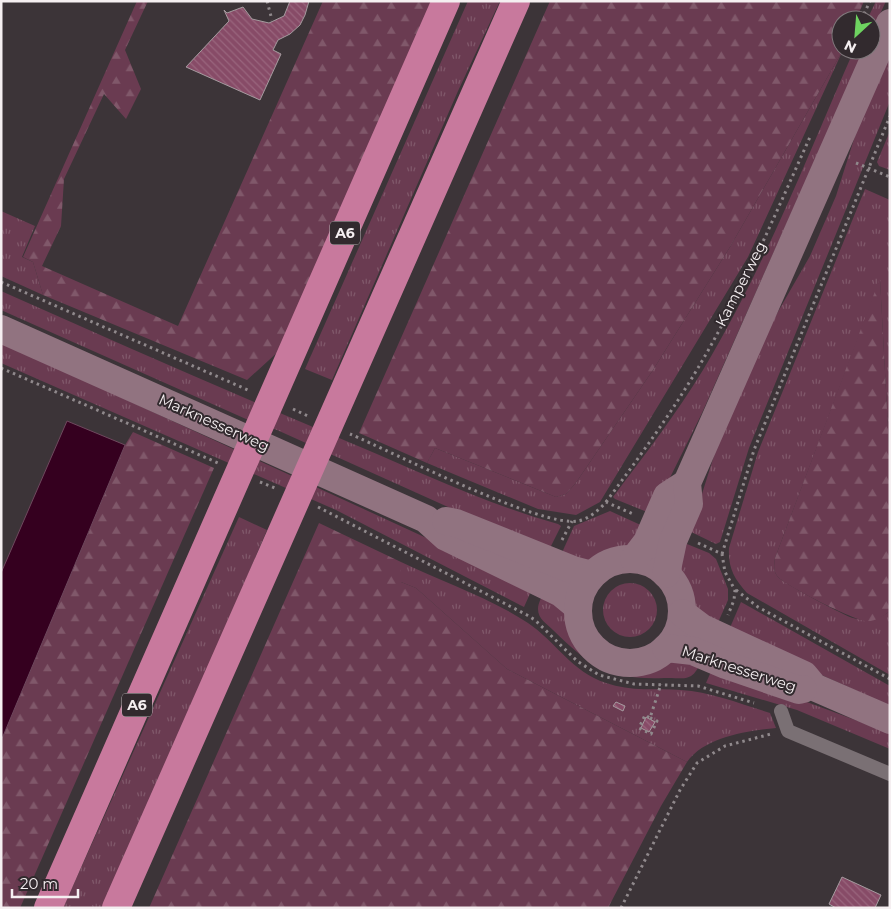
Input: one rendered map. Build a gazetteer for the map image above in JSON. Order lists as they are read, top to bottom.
{
  "streets": {
    "highway": ["A6"],
    "main road": ["Kamperweg", "Marknesserweg"]
  },
  "crossings": [
    ["Kamperweg", "Marknesserweg"]
  ],
  "scale_bar": "20 m",
  "north": "bottom left"
}
